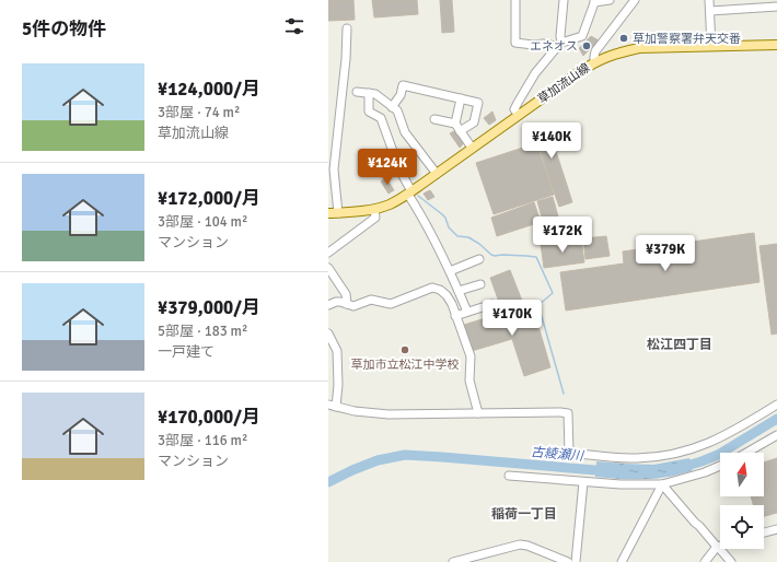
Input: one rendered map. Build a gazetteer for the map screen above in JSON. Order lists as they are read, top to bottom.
{
  "streets": {
    "main road": ["草加流山線"]
  },
  "districts": ["松江四丁目", "稲荷一丁目"],
  "water": ["古綾瀬川"],
  "places": ["草加警察署弁天交番", "エネオス", "草加市立松江中学校"],
  "north": "top",
  "page": {
    "heading": "5件の物件",
    "list": [
      {
        "name": "¥124,000/月",
        "note": "3部屋 · 74 m² · 草加流山線"
      },
      {
        "name": "¥172,000/月",
        "note": "3部屋 · 104 m² · マンション"
      },
      {
        "name": "¥379,000/月",
        "note": "5部屋 · 183 m² · 一戸建て"
      },
      {
        "name": "¥170,000/月",
        "note": "3部屋 · 116 m² · マンション"
      }
    ],
    "price": [
      "¥140K",
      "¥124K",
      "¥172K",
      "¥379K",
      "¥170K"
    ]
  }
}
